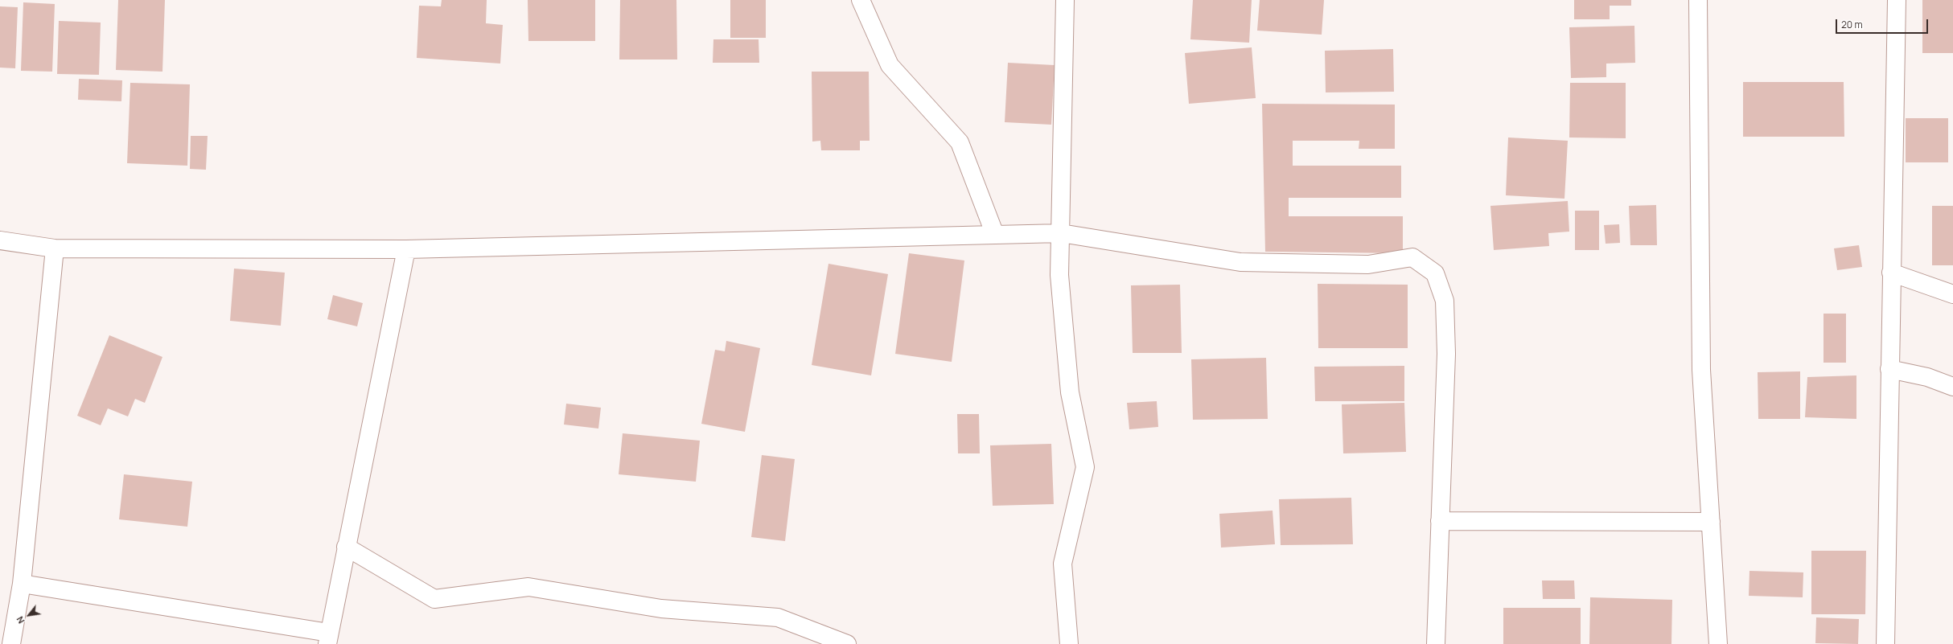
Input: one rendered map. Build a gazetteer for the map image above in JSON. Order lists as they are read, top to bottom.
{
  "scale_bar": "20 m",
  "north": "bottom left"
}
